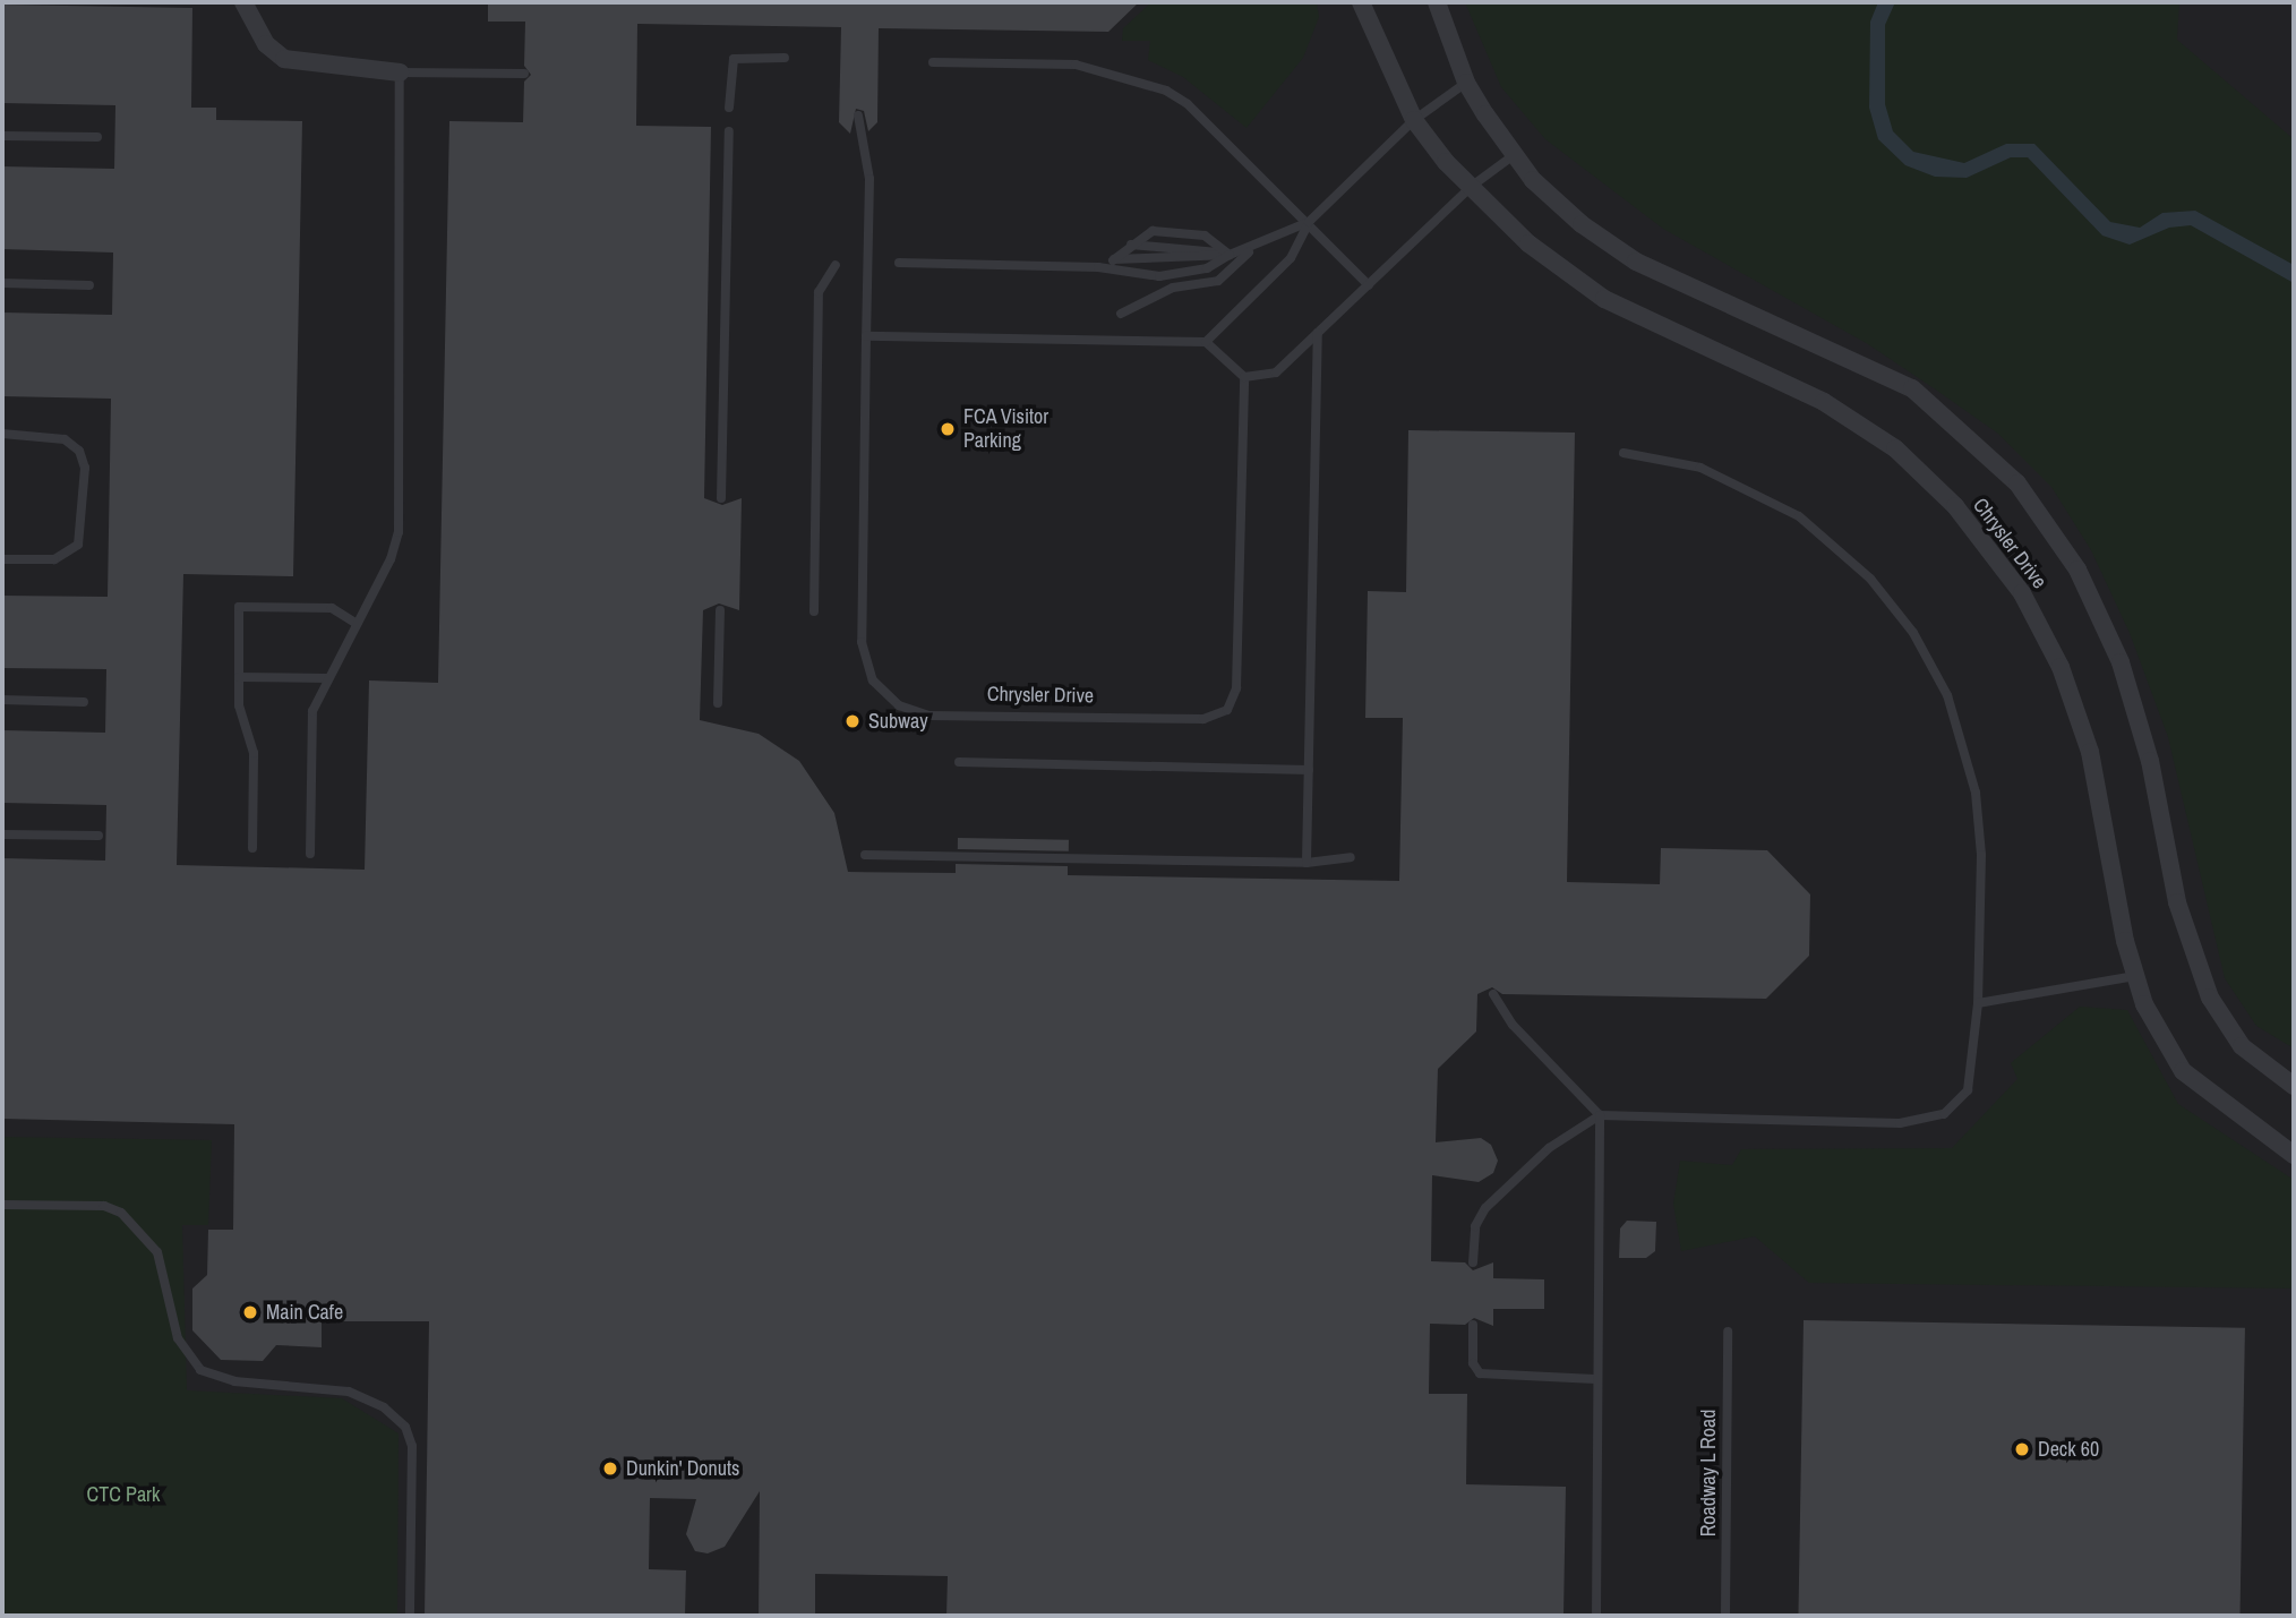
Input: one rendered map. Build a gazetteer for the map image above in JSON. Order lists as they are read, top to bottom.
{
  "streets": {
    "street": ["Chrysler Drive"],
    "lane": ["Roadway L Road"]
  },
  "parks": ["CTC Park"],
  "places": [
    "FCA Visitor Parking",
    "Subway",
    "Main Cafe",
    "Deck 60",
    "Dunkin' Donuts"
  ]
}
